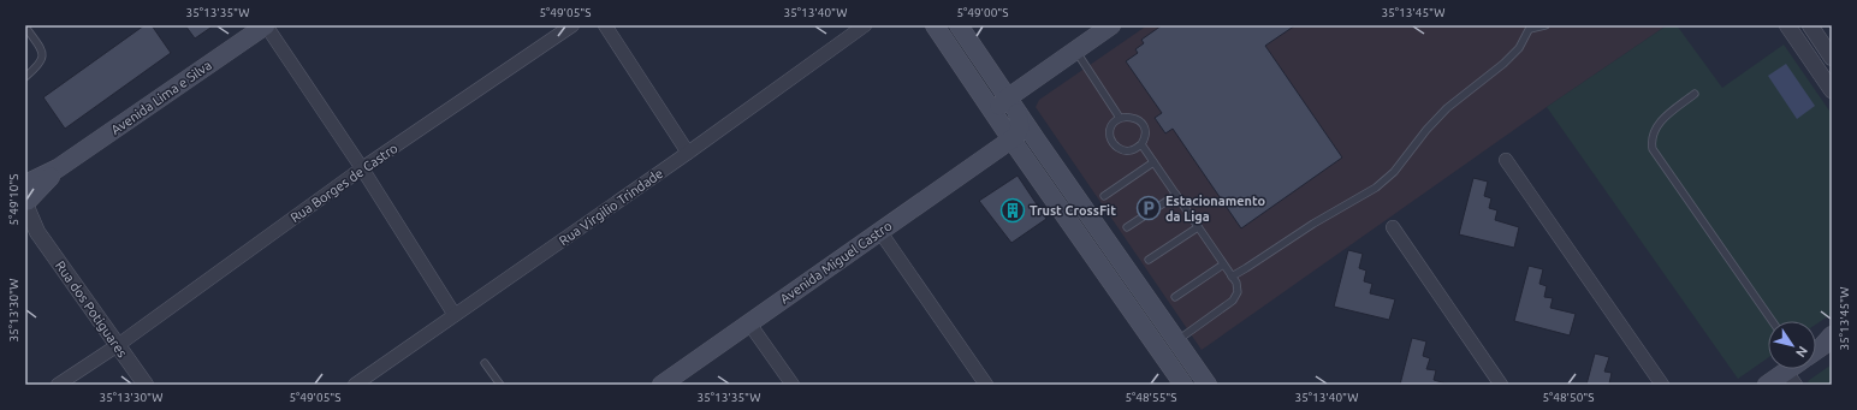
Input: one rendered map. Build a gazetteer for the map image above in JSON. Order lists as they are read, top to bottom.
{
  "streets": {
    "main road": ["Avenida Lima e Silva", "Avenida Miguel Castro"],
    "street": ["Rua Borges de Castro", "Rua Virgilio Trindade", "Rua dos Potiguares"]
  },
  "crossings": [
    ["Avenida Lima e Silva", "Rua dos Potiguares"],
    ["Rua Borges de Castro", "Rua dos Potiguares"]
  ],
  "places": {
    "parking": ["Estacionamento da Liga"],
    "building": ["Trust CrossFit"]
  },
  "north": "bottom right",
  "coordinates": [
    "35°13'35\"W",
    "5°49'05\"S",
    "35°13'40\"W",
    "5°49'00\"S",
    "35°13'45\"W",
    "5°49'10\"S",
    "35°13'30\"W",
    "5°48'55\"S",
    "5°48'50\"S"
  ]
}
